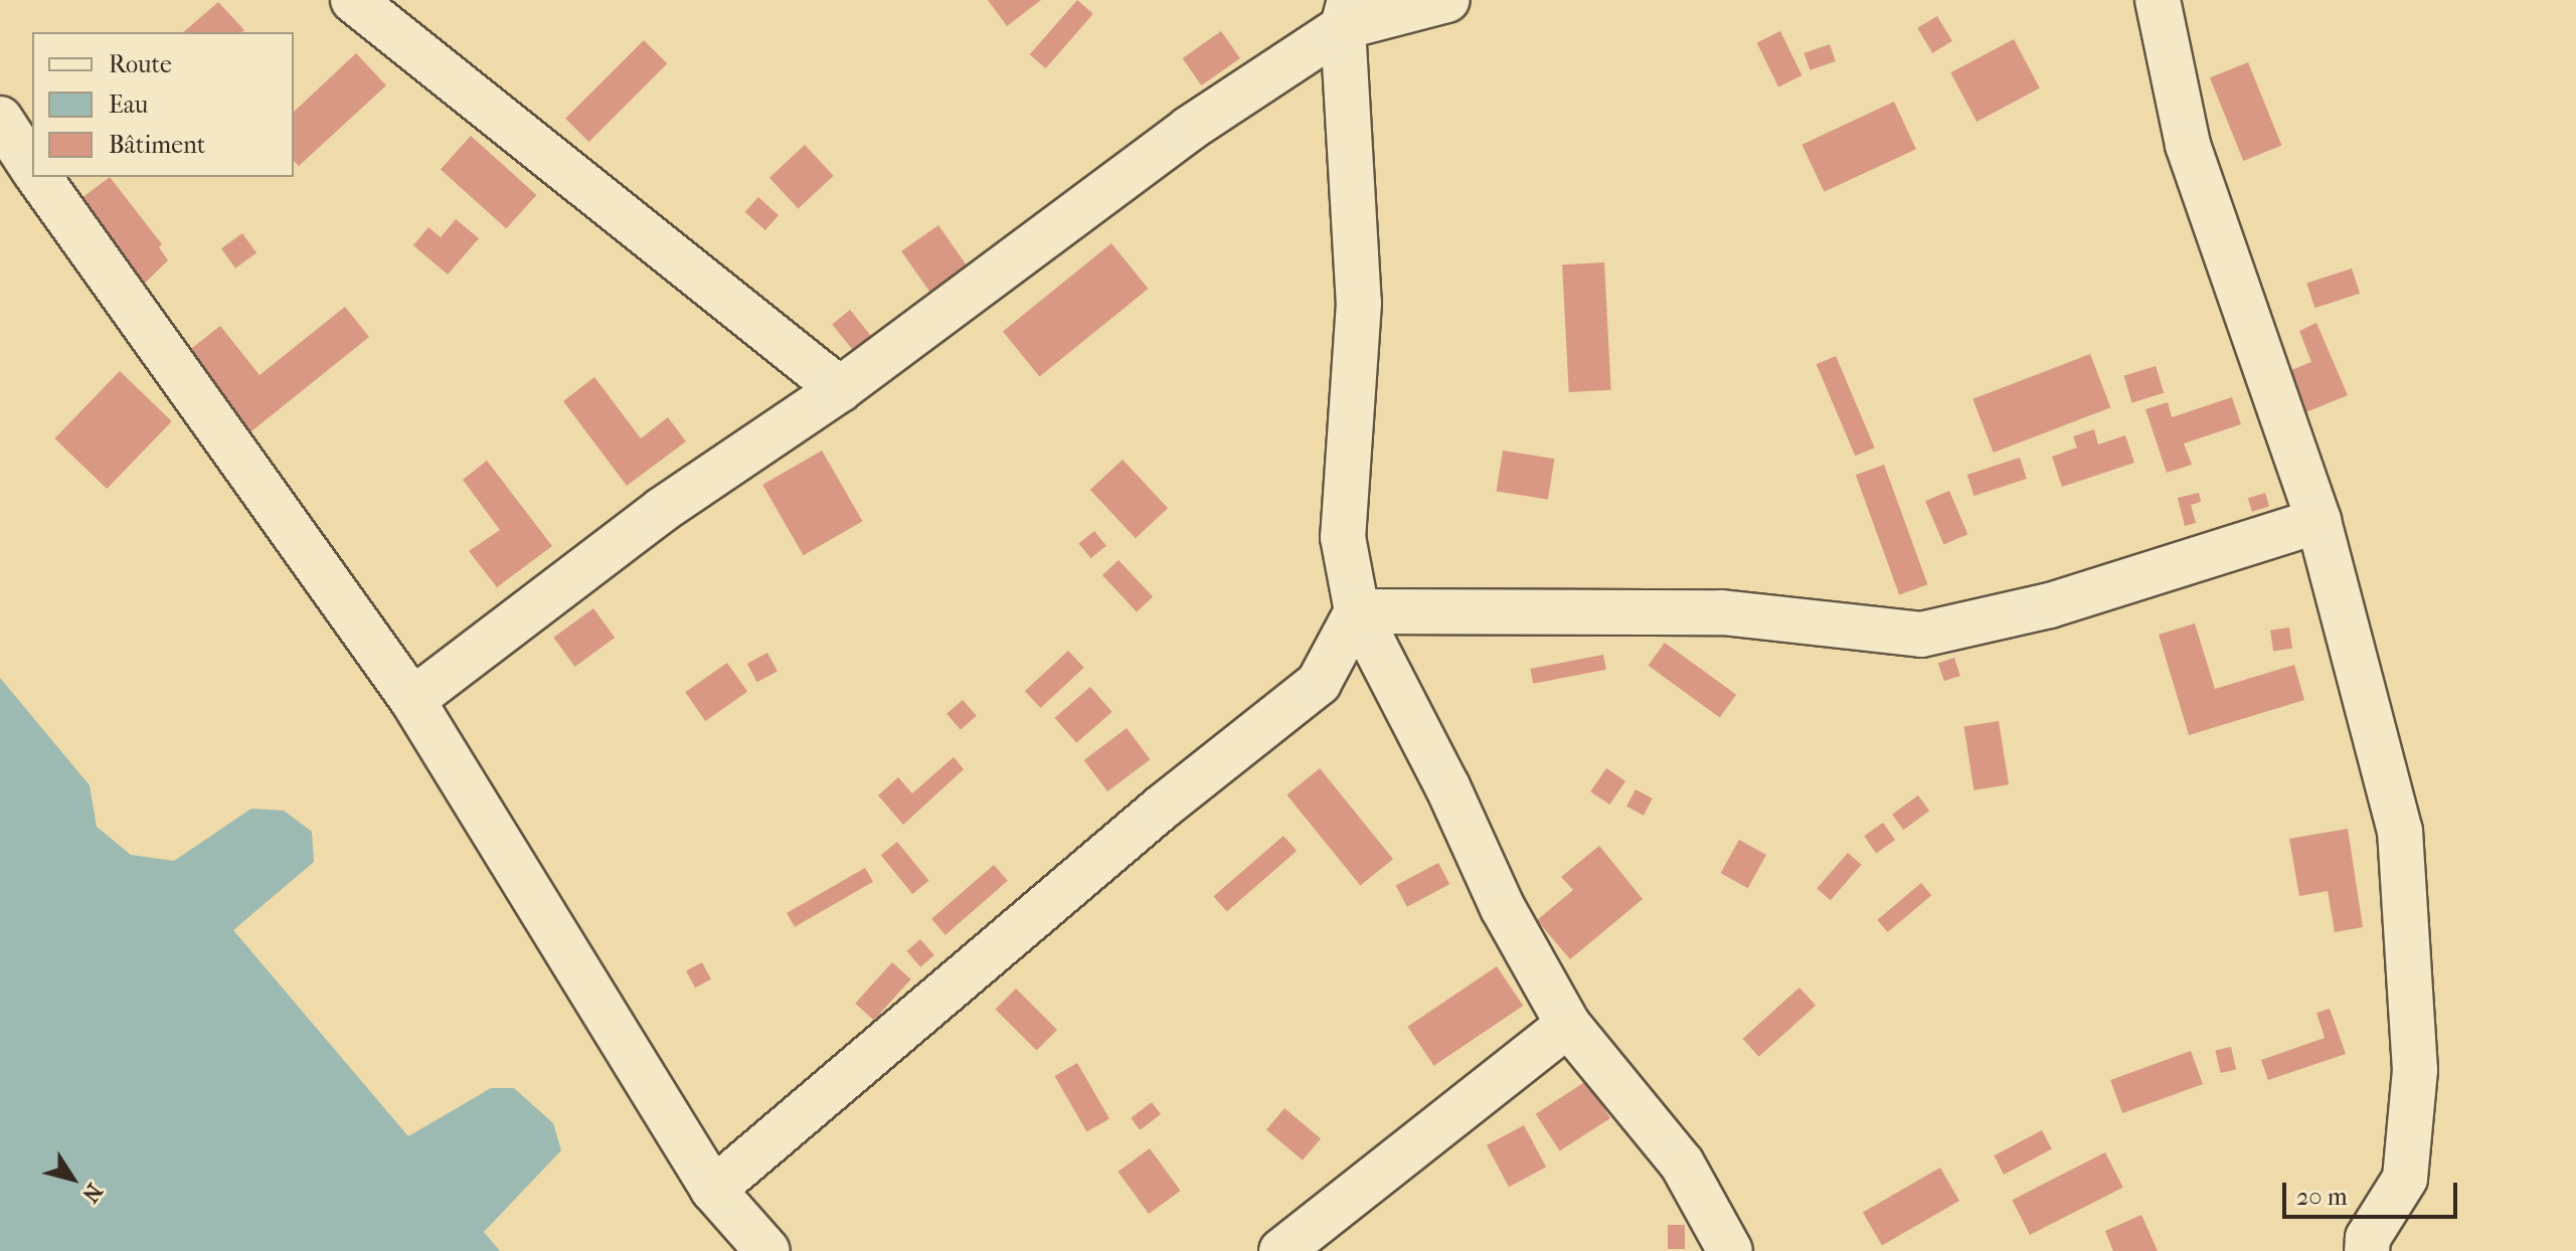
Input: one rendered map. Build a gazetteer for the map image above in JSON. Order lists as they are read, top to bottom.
{
  "legend": ["Route", "Eau", "Bâtiment"],
  "scale_bar": "20 m",
  "north": "bottom right"
}
